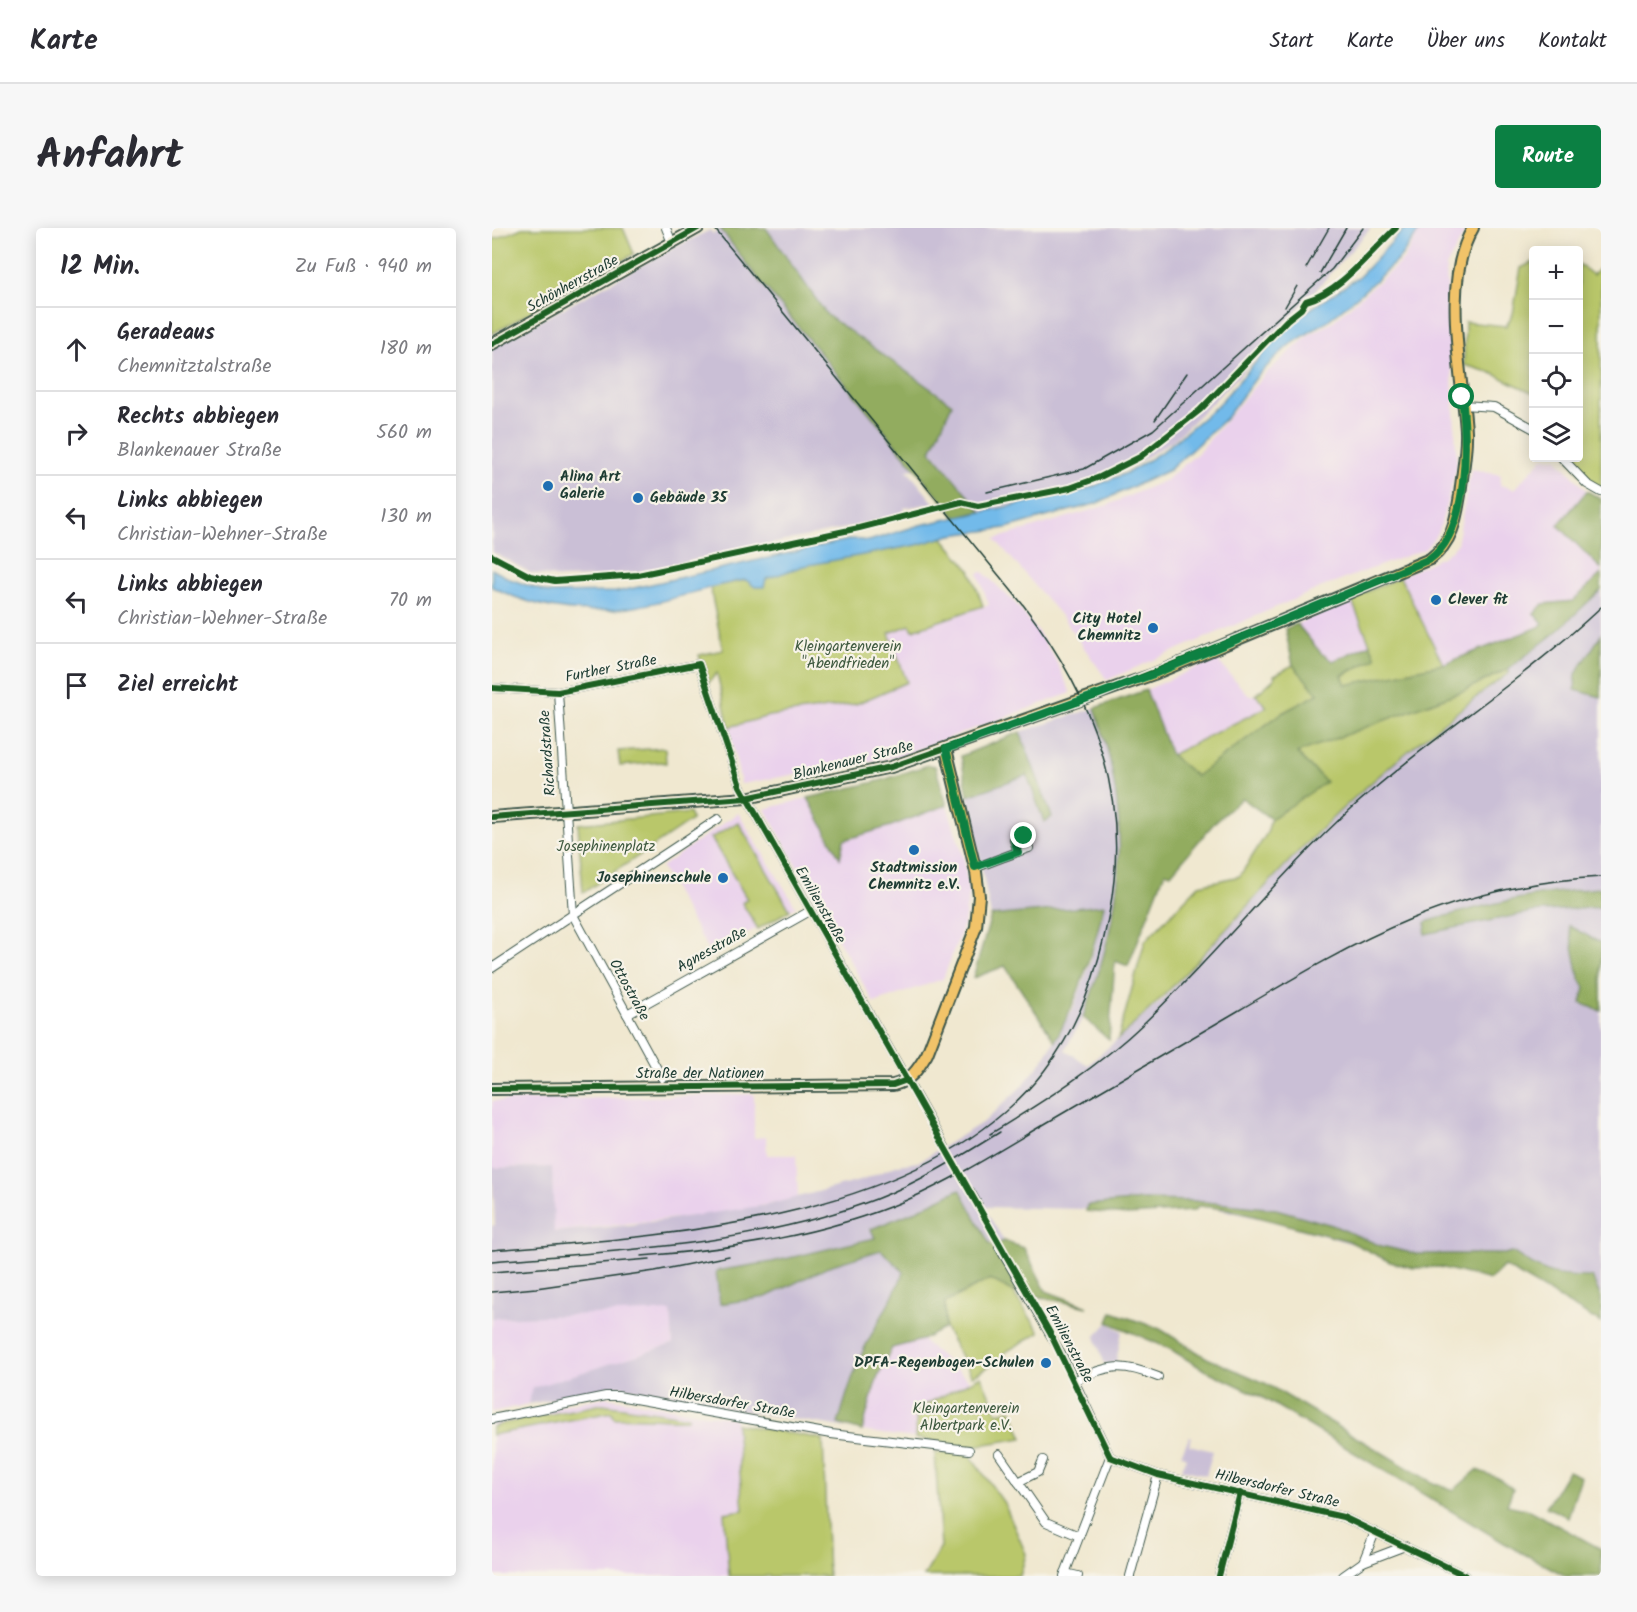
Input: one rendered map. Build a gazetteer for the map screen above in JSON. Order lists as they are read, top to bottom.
{
  "streets": {
    "main road": ["Schönherrstraße", "Blankenauer Straße", "Straße der Nationen"],
    "street": [
      "Further Straße",
      "Richardstraße",
      "Emilienstraße",
      "Agnesstraße",
      "Ottostraße",
      "Hilbersdorfer Straße"
    ]
  },
  "crossings": [
    ["Further Straße", "Richardstraße"],
    ["Further Straße", "Emilienstraße"],
    ["Richardstraße", "Blankenauer Straße"],
    ["Blankenauer Straße", "Emilienstraße"],
    ["Emilienstraße", "Agnesstraße"],
    ["Emilienstraße", "Straße der Nationen"],
    ["Emilienstraße", "Hilbersdorfer Straße"],
    ["Agnesstraße", "Ottostraße"]
  ],
  "parks": ["Kleingartenverein \"Abendfrieden\"", "Josephinenplatz", "Kleingartenverein Albertpark e.V."],
  "places": [
    "Alina Art Galerie",
    "Gebäude 35",
    "Clever fit",
    "City Hotel Chemnitz",
    "Stadtmission Chemnitz e.V.",
    "Josephinenschule",
    "DPFA-Regenbogen-Schulen"
  ],
  "page": {
    "header": "Karte",
    "nav": [
      "Start",
      "Karte",
      "Über uns",
      "Kontakt"
    ],
    "title": "Anfahrt",
    "buttons": "Route",
    "heading": ["12 Min.", "Zu Fuß · 940 m"],
    "map_buttons": ["+", "−"],
    "list": [
      ["Geradeaus", "Chemnitztalstraße", "180 m"],
      ["Rechts abbiegen", "Blankenauer Straße", "560 m"],
      ["Links abbiegen", "Christian-Wehner-Straße", "130 m"],
      ["Links abbiegen", "Christian-Wehner-Straße", "70 m"],
      "Ziel erreicht"
    ]
  }
}
